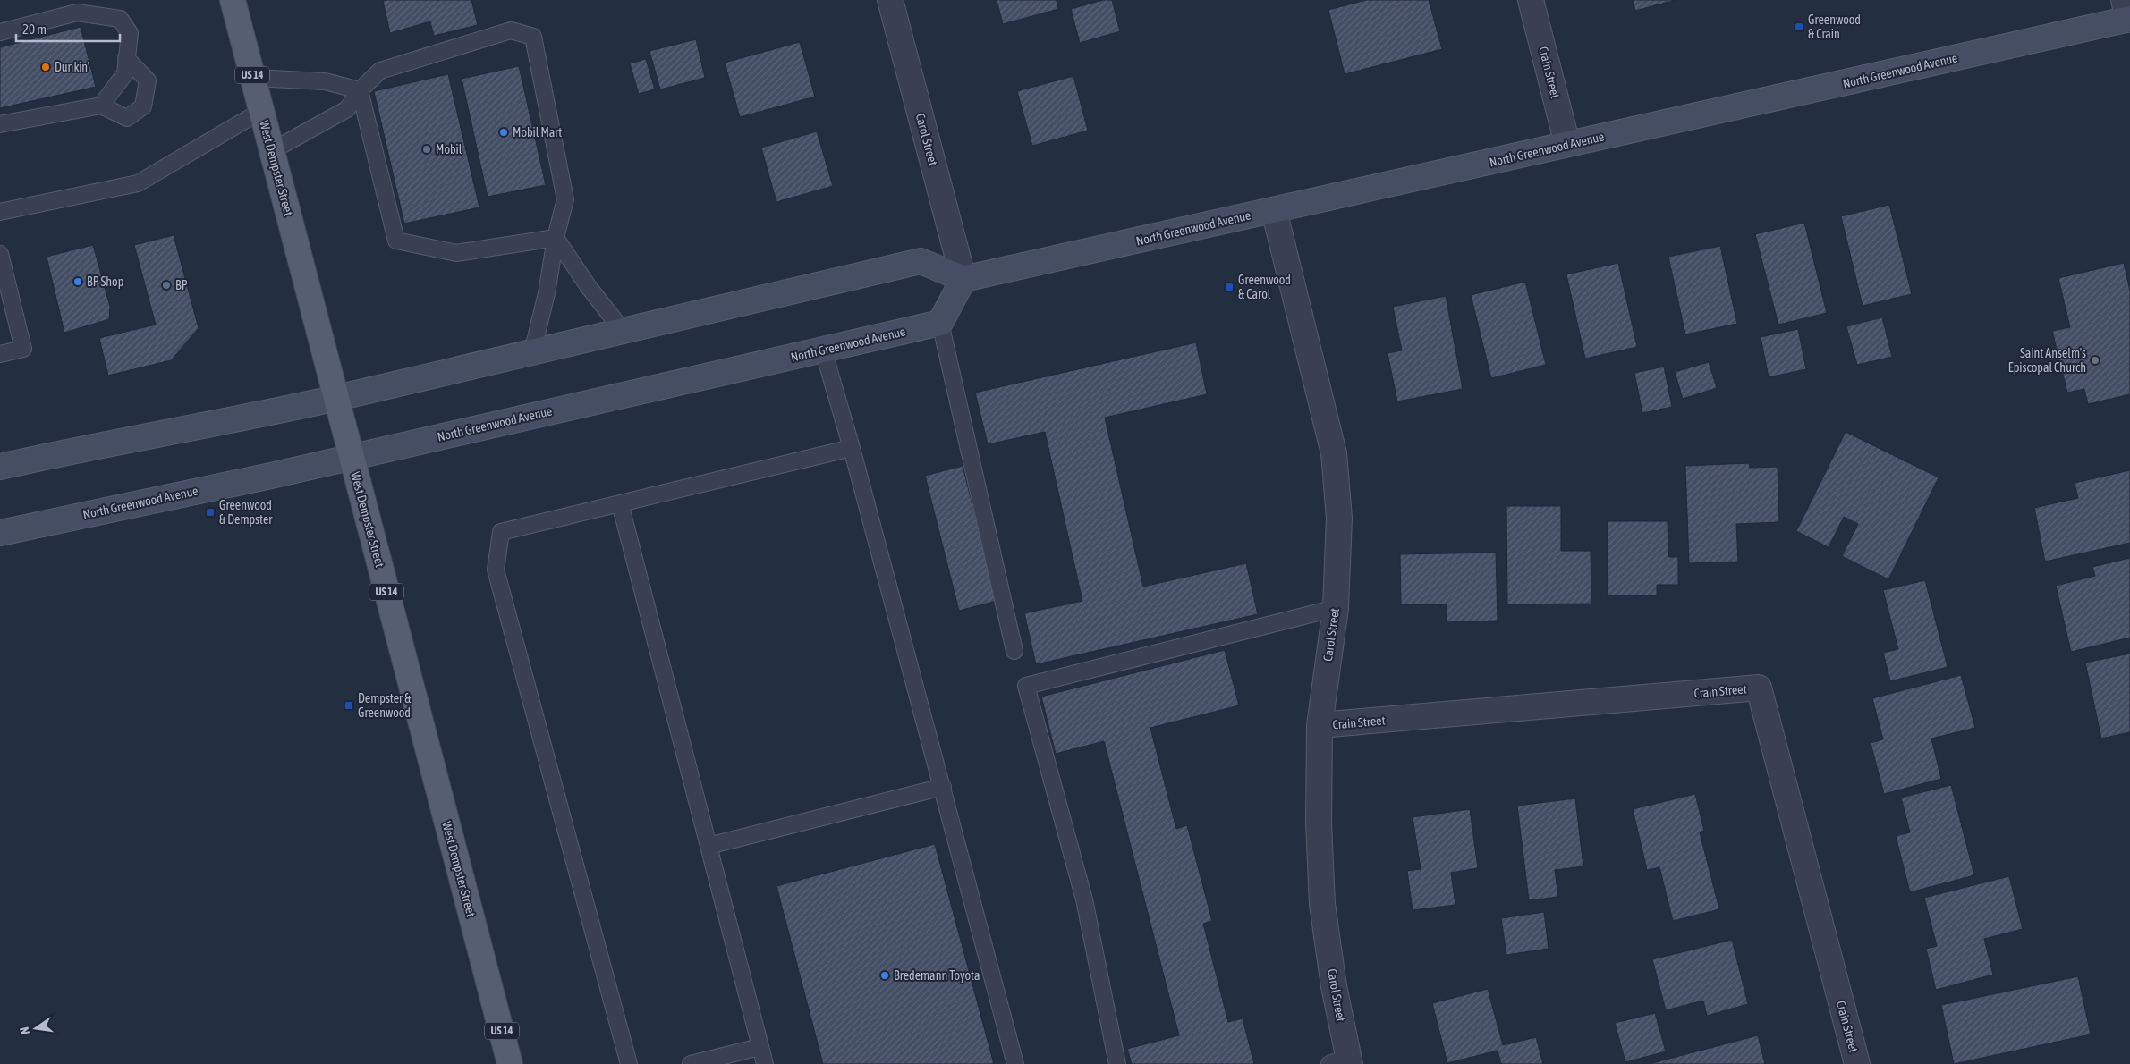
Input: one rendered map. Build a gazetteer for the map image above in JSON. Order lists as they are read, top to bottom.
{
  "streets": {
    "main road": ["North Greenwood Avenue", "US 14", "West Dempster Street"],
    "street": ["Crain Street", "Carol Street"]
  },
  "crossings": [
    ["North Greenwood Avenue", "Crain Street"],
    ["North Greenwood Avenue", "Carol Street"],
    ["North Greenwood Avenue", "West Dempster Street"],
    ["Crain Street", "Carol Street"]
  ],
  "places": {
    "transit": [
      "Greenwood & Crain",
      "Greenwood & Carol",
      "Greenwood & Dempster",
      "Dempster & Greenwood"
    ],
    "other": [
      "Dunkin'",
      "Mobil Mart",
      "Mobil",
      "BP Shop",
      "BP",
      "Saint Anselm's Episcopal Church",
      "Bredemann Toyota"
    ]
  },
  "scale_bar": "20 m",
  "north": "left"
}
